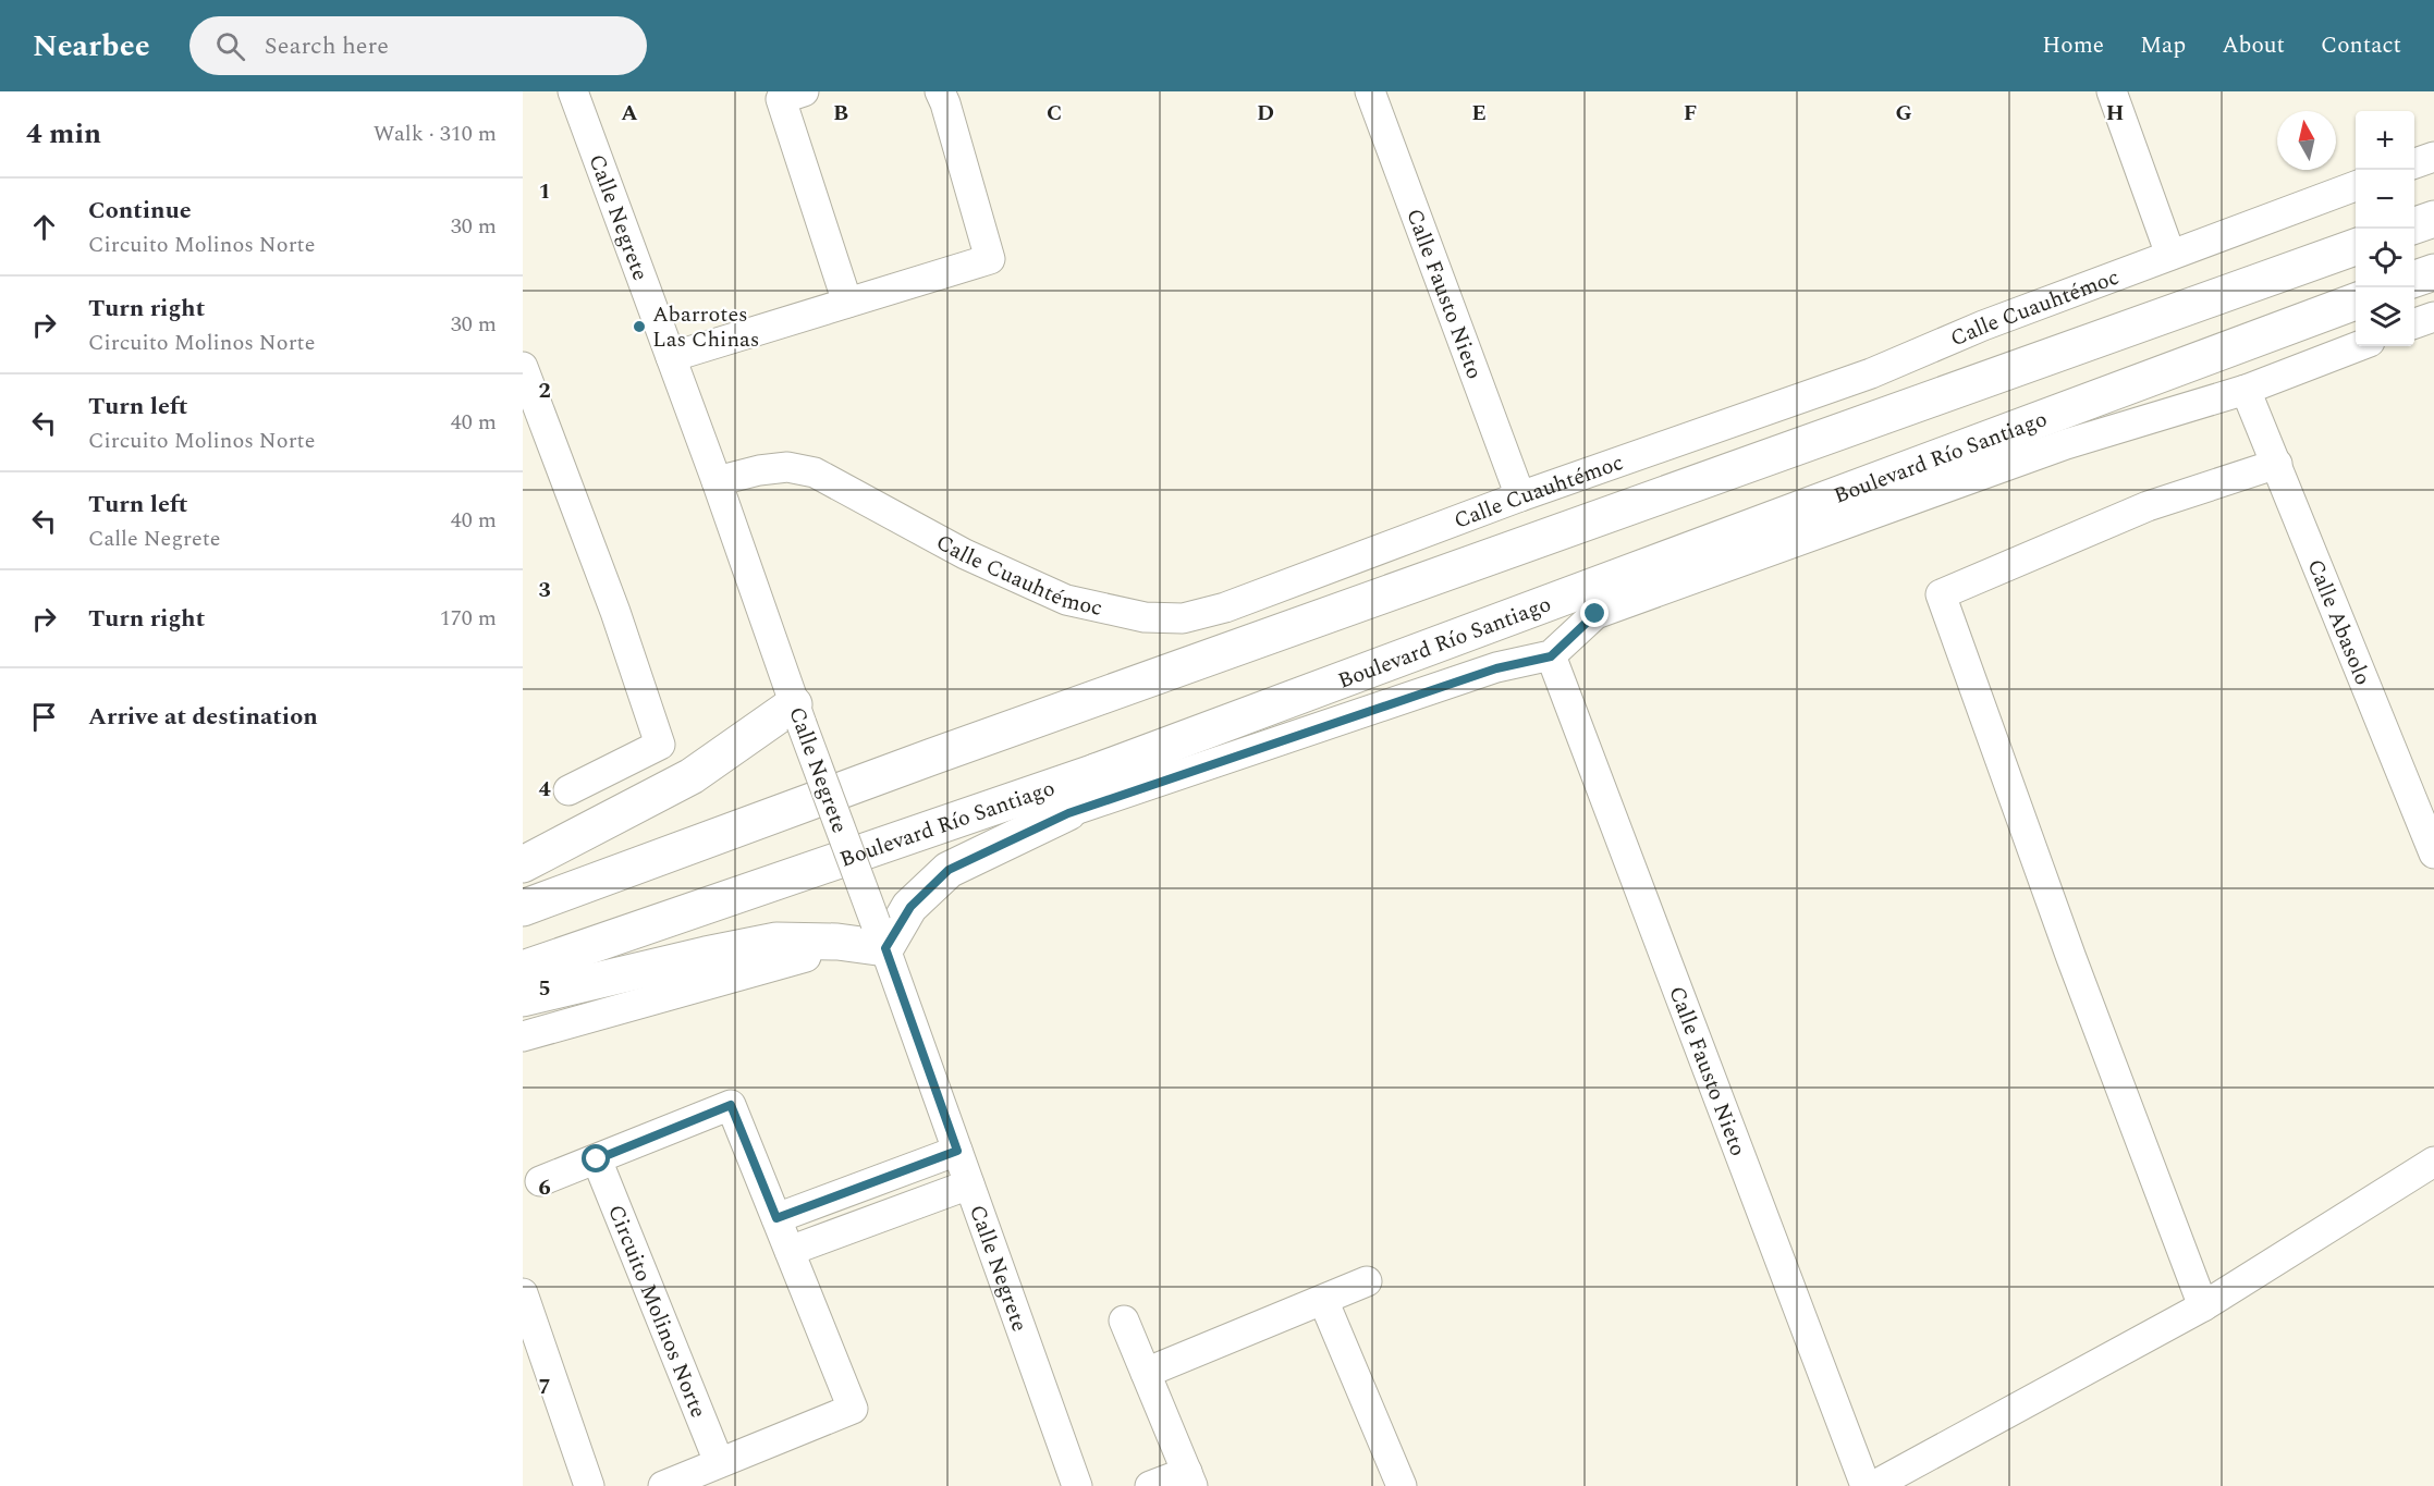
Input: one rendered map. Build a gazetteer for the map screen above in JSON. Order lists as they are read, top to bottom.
{
  "streets": {
    "main road": ["Boulevard Río Santiago"],
    "street": [
      "Calle Negrete",
      "Calle Fausto Nieto",
      "Calle Cuauhtémoc",
      "Calle Abasolo",
      "Circuito Molinos Norte"
    ]
  },
  "crossings": [
    ["Calle Negrete", "Calle Cuauhtémoc"],
    ["Calle Fausto Nieto", "Calle Cuauhtémoc"]
  ],
  "places": ["Abarrotes Las Chinas"],
  "north": "top",
  "page": {
    "header": "Nearbee",
    "search": "Search here",
    "nav": [
      "Home",
      "Map",
      "About",
      "Contact"
    ],
    "heading": ["4 min", "Walk · 310 m"],
    "map_buttons": ["+", "−"],
    "list": [
      ["Continue", "Circuito Molinos Norte", "30 m"],
      ["Turn right", "Circuito Molinos Norte", "30 m"],
      ["Turn left", "Circuito Molinos Norte", "40 m"],
      ["Turn left", "Calle Negrete", "40 m"],
      ["Turn right", "170 m"],
      "Arrive at destination"
    ]
  },
  "grid": {
    "columns": [
      "A",
      "B",
      "C",
      "D",
      "E",
      "F",
      "G",
      "H"
    ],
    "rows": [
      "1",
      "2",
      "3",
      "4",
      "5",
      "6",
      "7"
    ]
  }
}
